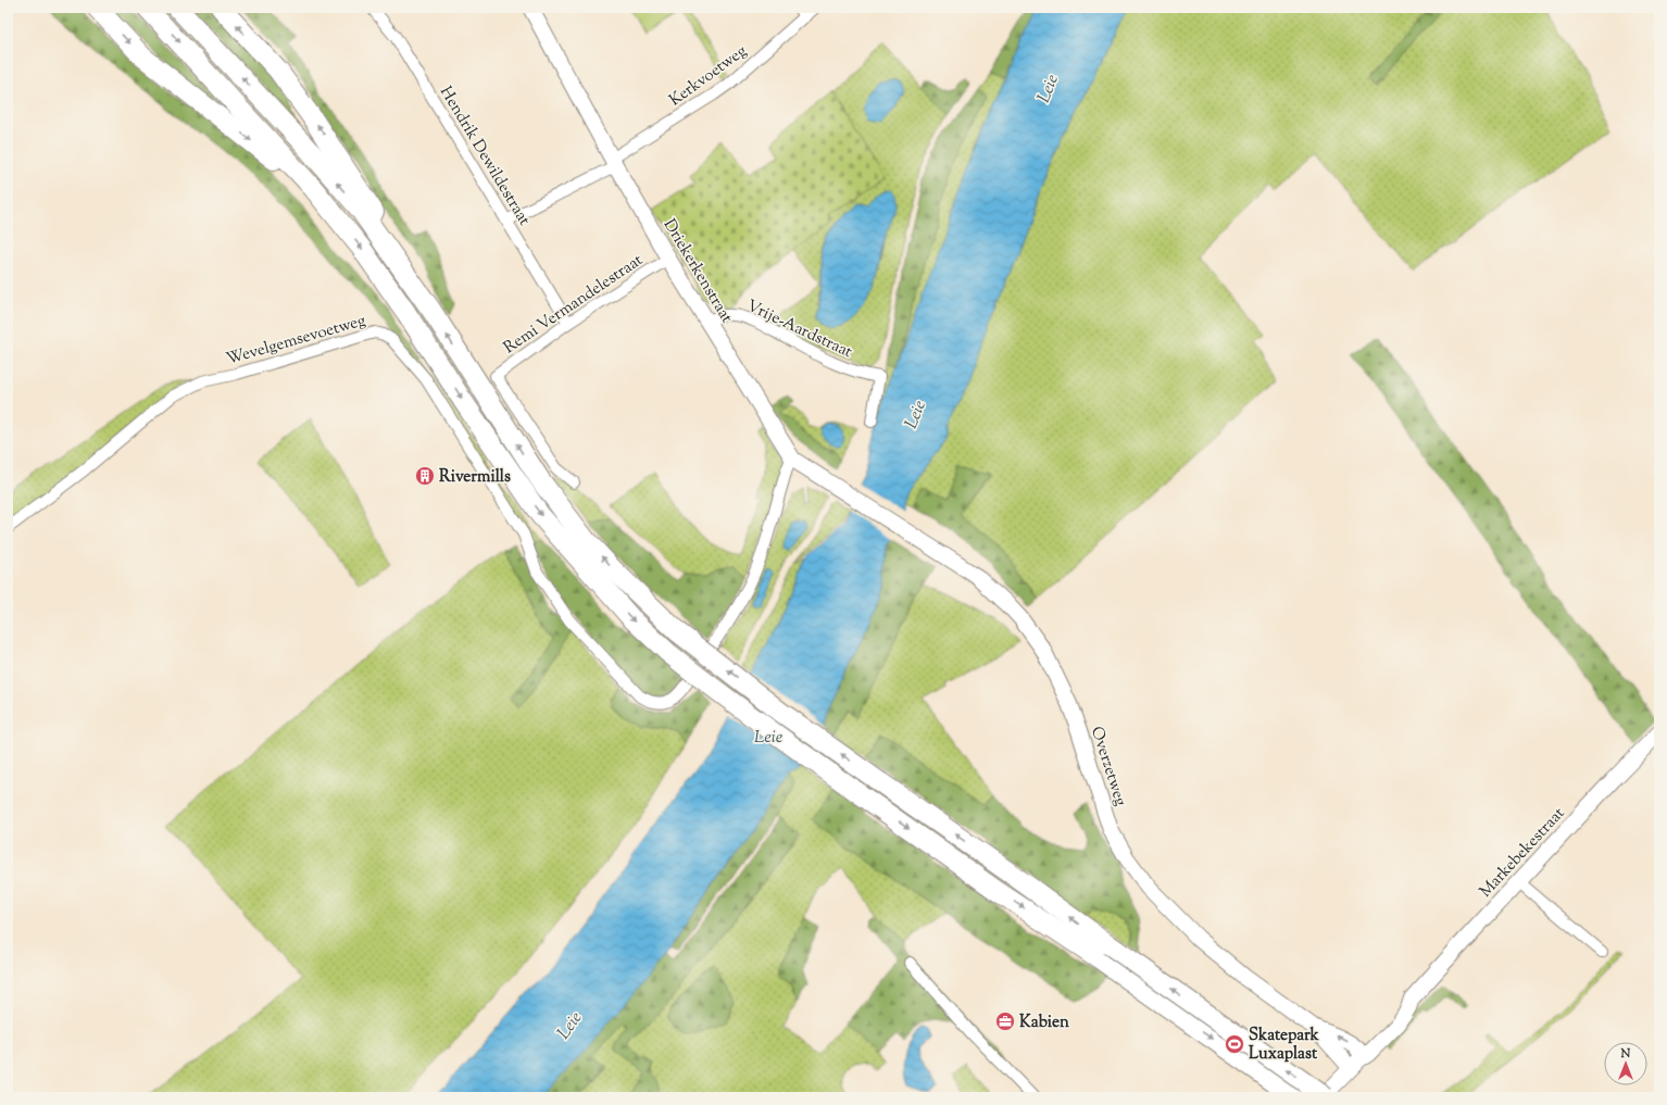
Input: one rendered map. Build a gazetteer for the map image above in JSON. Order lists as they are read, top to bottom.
{
  "streets": {
    "street": [
      "Kerkvoetweg",
      "Hendrik Dewildestraat",
      "Driekerkenstraat",
      "Remi Vermandelestraat",
      "Vrije-Aardstraat",
      "Wevelgemsevoetweg",
      "Overzetweg",
      "Markebekestraat"
    ]
  },
  "crossings": [
    ["Kerkvoetweg", "Hendrik Dewildestraat"],
    ["Kerkvoetweg", "Driekerkenstraat"],
    ["Hendrik Dewildestraat", "Remi Vermandelestraat"],
    ["Driekerkenstraat", "Remi Vermandelestraat"],
    ["Driekerkenstraat", "Vrije-Aardstraat"],
    ["Driekerkenstraat", "Wevelgemsevoetweg"],
    ["Driekerkenstraat", "Overzetweg"],
    ["Overzetweg", "Markebekestraat"]
  ],
  "water": ["Leie"],
  "places": {
    "building": ["Rivermills"],
    "office": ["Kabien"],
    "sports": ["Skatepark Luxaplast"]
  },
  "north": "top"
}
